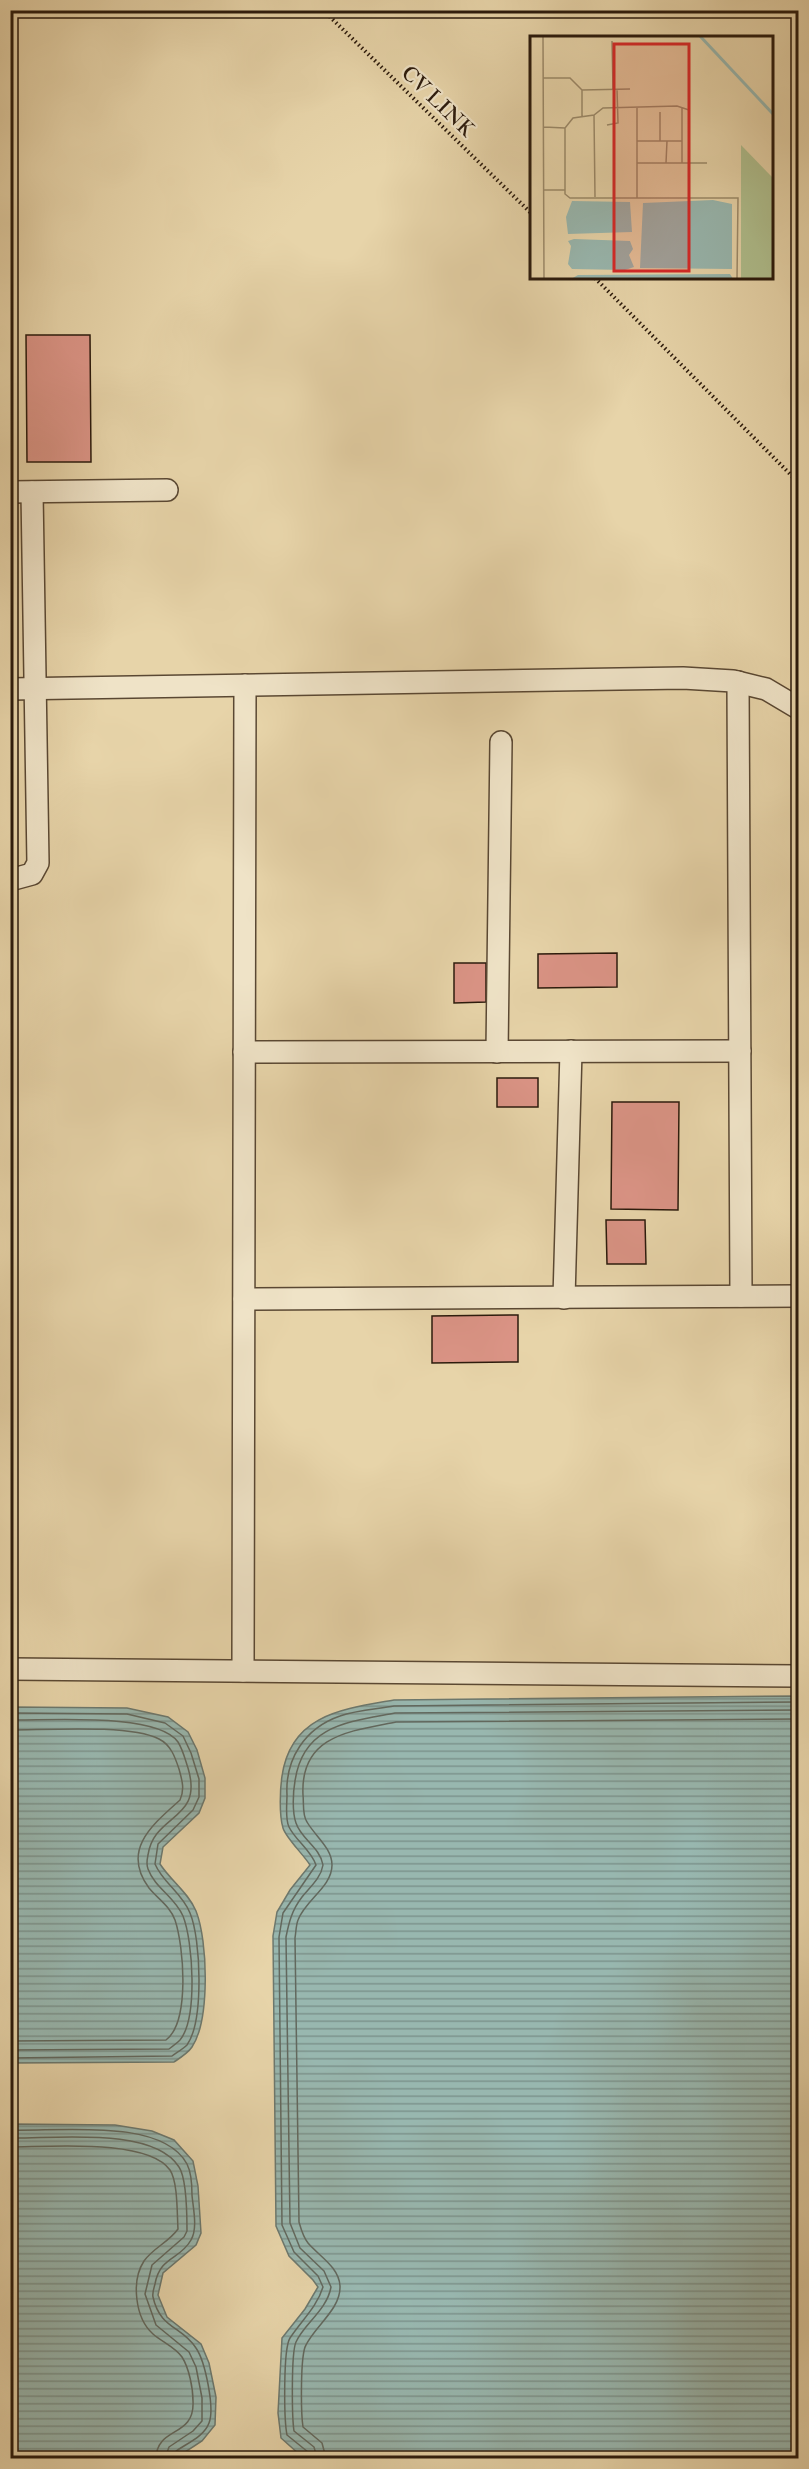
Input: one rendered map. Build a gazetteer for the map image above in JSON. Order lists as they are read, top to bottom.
{
  "streets": {
    "path": ["CV LINK"]
  }
}
